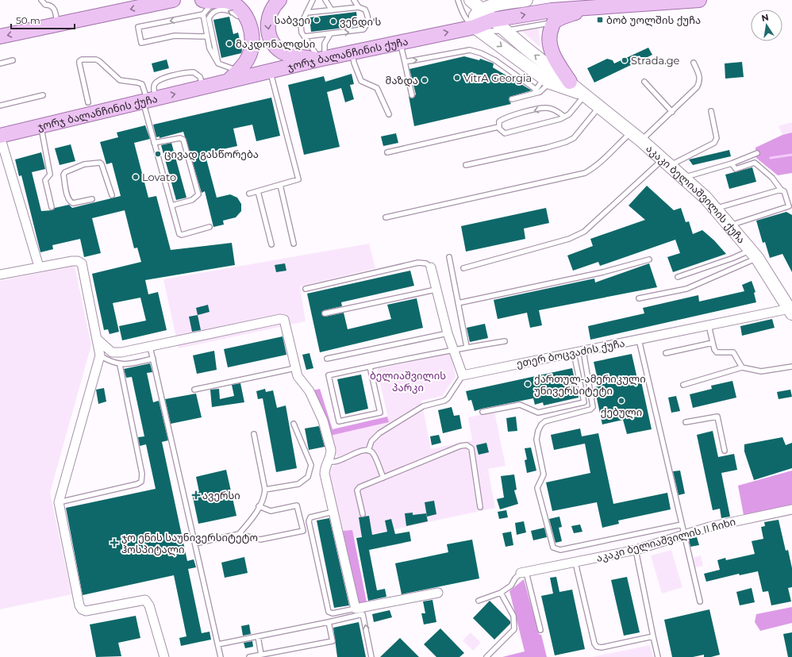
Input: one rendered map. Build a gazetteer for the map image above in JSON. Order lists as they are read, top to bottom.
{
  "streets": {
    "main road": ["ჯორჯ ბალანჩინის ქუჩა", "აკაკი ბელიაშვილის ქუჩა"],
    "street": ["ეთერ ბოცვაძის ქუჩა", "აკაკი ბელიაშვილის II ჩიხი"]
  },
  "crossings": [
    ["ჯორჯ ბალანჩინის ქუჩა", "აკაკი ბელიაშვილის ქუჩა"],
    ["აკაკი ბელიაშვილის ქუჩა", "ეთერ ბოცვაძის ქუჩა"]
  ],
  "parks": ["ბელიაშვილის პარკი"],
  "places": {
    "other": [
      "საბვეი",
      "ვენდი'ს",
      "მაკდონალდსი",
      "Strada.ge",
      "VitrA Georgia",
      "მაზდა",
      "ცივად გასწორება",
      "Lovato",
      "ქართულ-ამერიკული უნივერსიტეტი",
      "ქებული"
    ],
    "transit": ["ბობ უოლშის ქუჩა"],
    "health": ["ავერსი", "ჯო ენის საუნივერსიტეტო ჰოსპიტალი"]
  },
  "scale_bar": "50 m",
  "north": "top"
}
